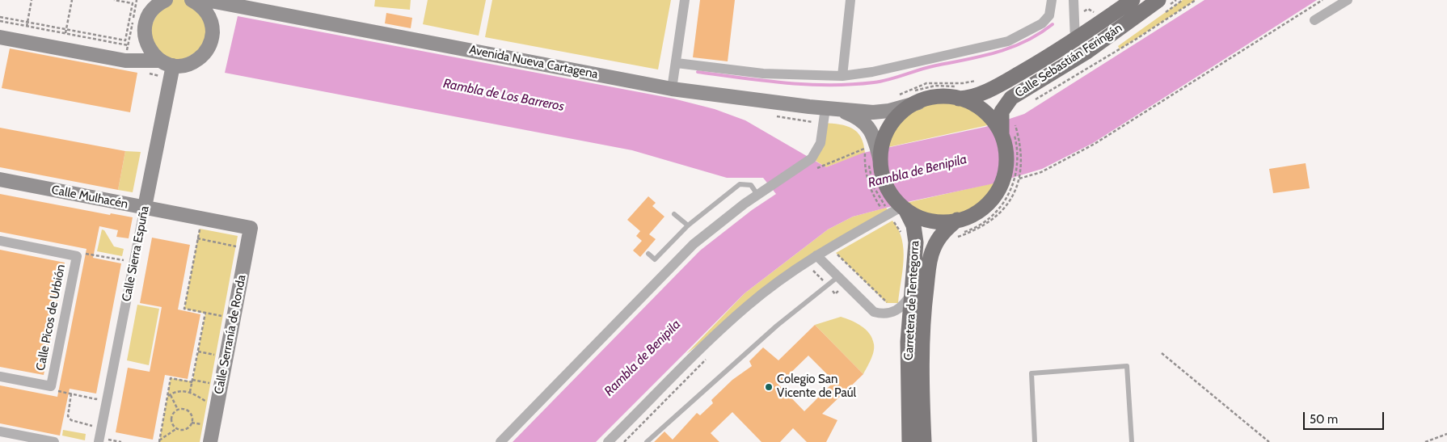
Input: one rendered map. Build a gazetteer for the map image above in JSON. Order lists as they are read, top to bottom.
{
  "streets": {
    "main road": [
      "Calle Sebastián Feringán",
      "Avenida Nueva Cartagena",
      "Calle Mulhacén",
      "Calle Sierra Espuña",
      "Carretera de Tentegorra",
      "Calle Serranía de Ronda"
    ],
    "street": ["Calle Picos de Urbión"]
  },
  "crossings": [
    ["Calle Sebastián Feringán", "Avenida Nueva Cartagena"],
    ["Calle Sebastián Feringán", "Carretera de Tentegorra"],
    ["Avenida Nueva Cartagena", "Carretera de Tentegorra"],
    ["Calle Mulhacén", "Calle Sierra Espuña"],
    ["Calle Mulhacén", "Calle Serranía de Ronda"]
  ],
  "water": ["Rambla de Los Barreros", "Rambla de Benipila"],
  "places": ["Colegio San Vicente de Paúl"],
  "scale_bar": "50 m"
}
